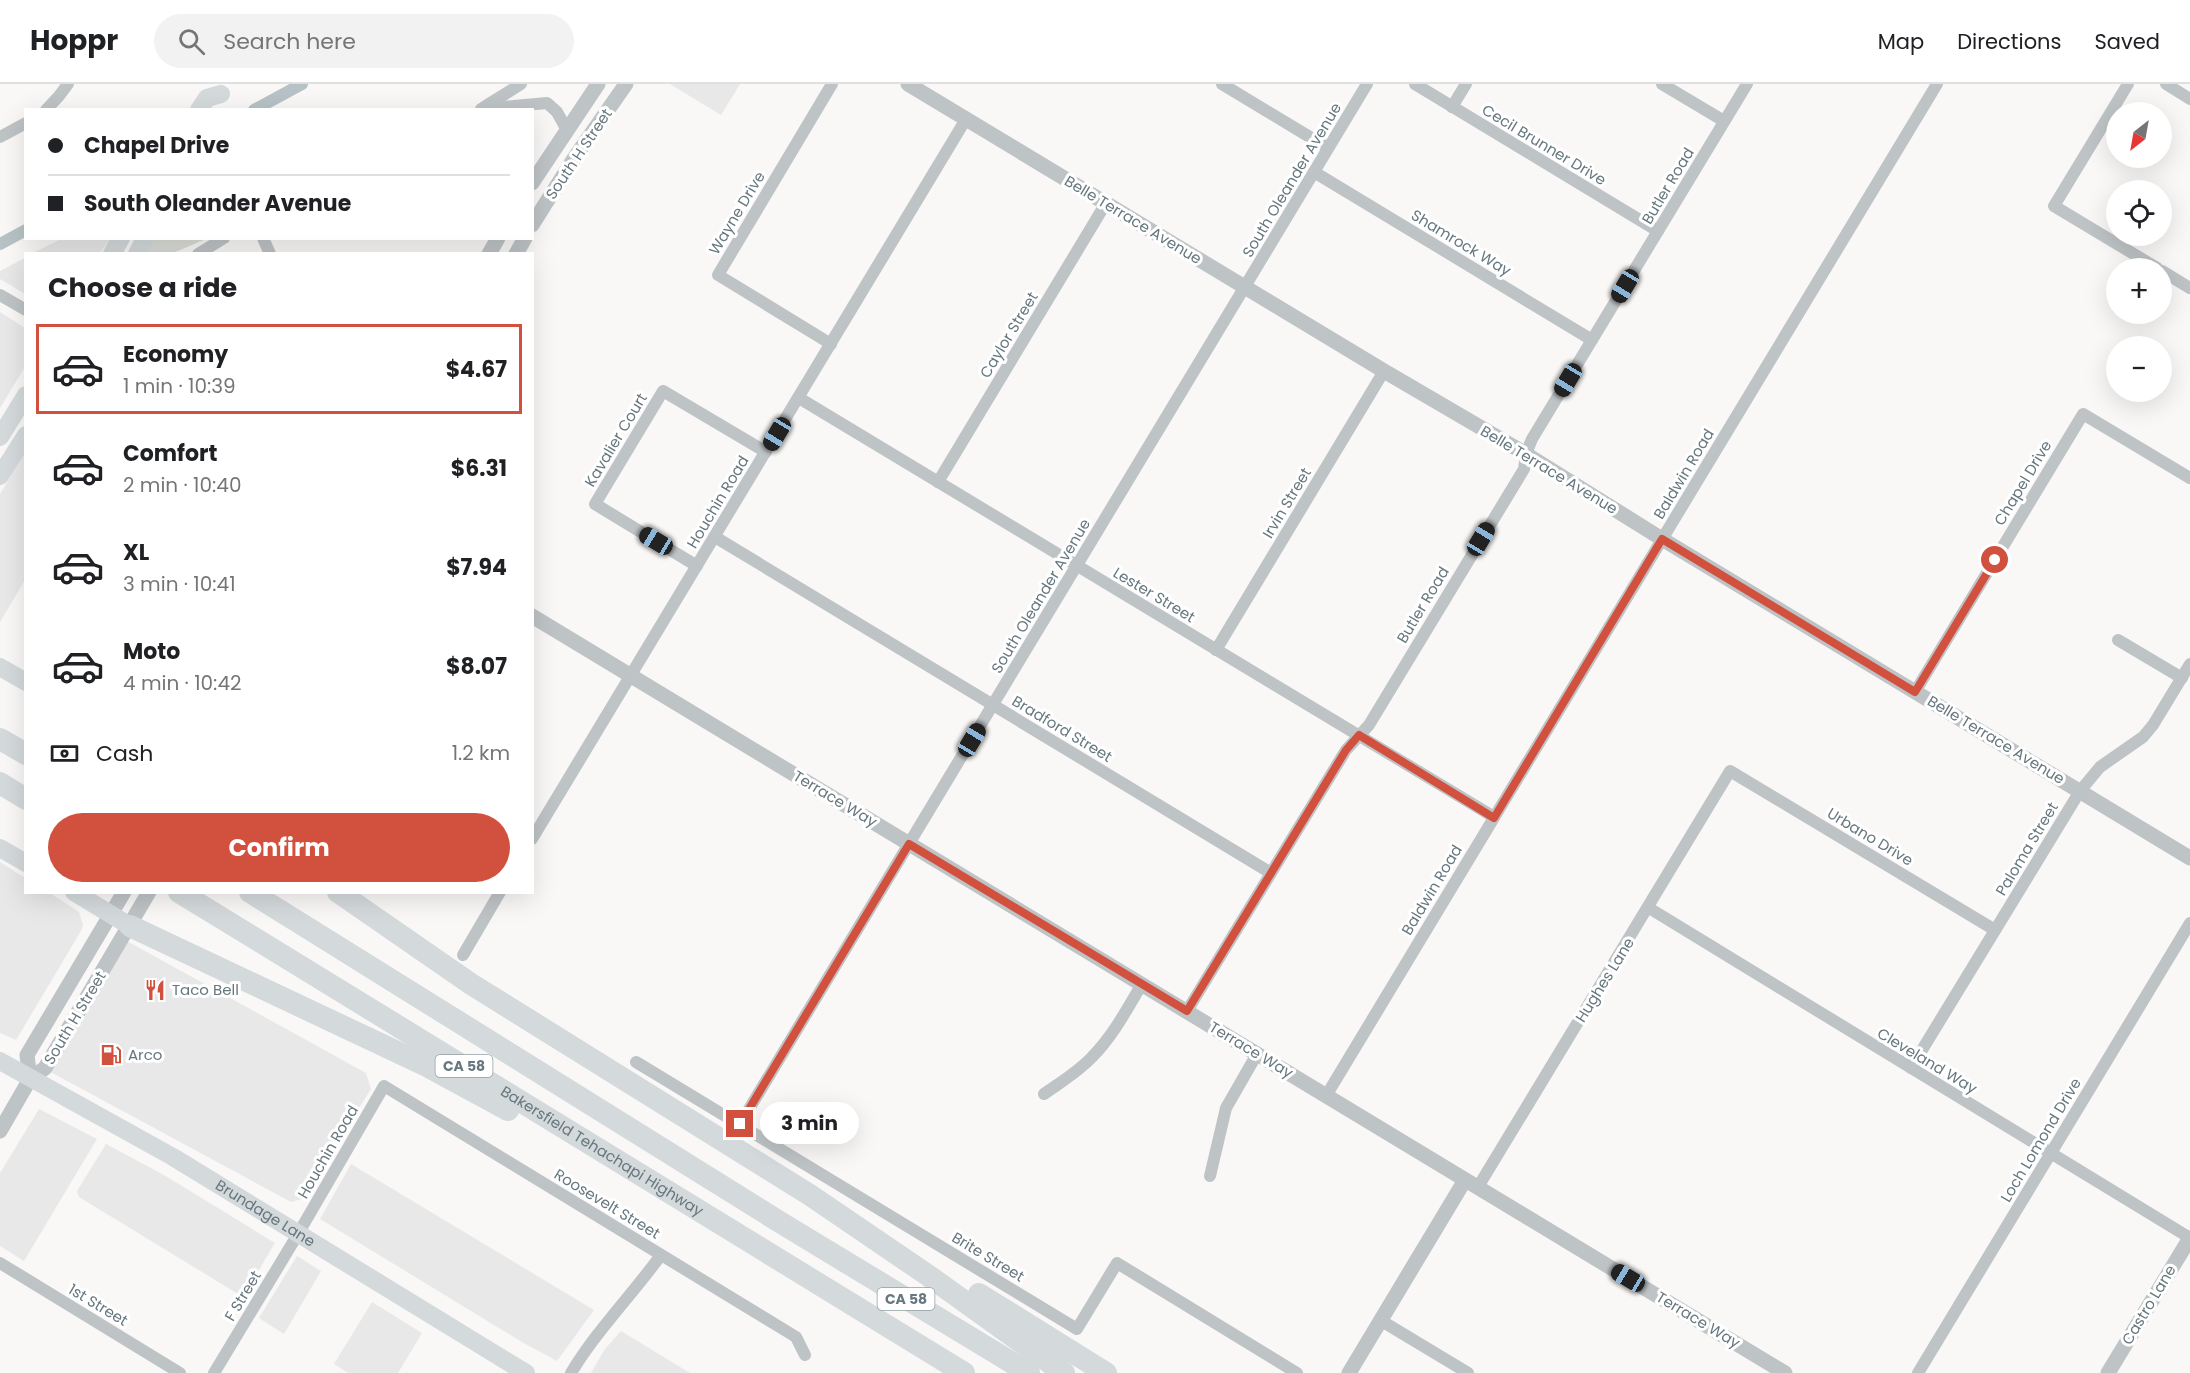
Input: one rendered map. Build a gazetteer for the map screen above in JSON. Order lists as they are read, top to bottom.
{
  "streets": {
    "highway": ["CA 58", "Bakersfield Tehachapi Highway"],
    "main road": ["Brundage Lane"],
    "street": [
      "Cecil Brunner Drive",
      "South H Street",
      "South Oleander Avenue",
      "Butler Road",
      "Wayne Drive",
      "Belle Terrace Avenue",
      "Shamrock Way",
      "Caylor Street",
      "Kavalier Court",
      "Baldwin Road",
      "Chapel Drive",
      "Houchin Road",
      "Irvin Street",
      "Lester Street",
      "Bradford Street",
      "Terrace Way",
      "Urbano Drive",
      "Paloma Street",
      "Hughes Lane",
      "Cleveland Way",
      "Loch Lomond Drive",
      "Roosevelt Street",
      "Brite Street",
      "F Street",
      "1st Street",
      "Castro Lane"
    ]
  },
  "crossings": [
    ["Cecil Brunner Drive", "Butler Road"],
    ["South H Street", "Brundage Lane"],
    ["South Oleander Avenue", "Belle Terrace Avenue"],
    ["South Oleander Avenue", "Shamrock Way"],
    ["South Oleander Avenue", "Lester Street"],
    ["South Oleander Avenue", "Bradford Street"],
    ["South Oleander Avenue", "Terrace Way"],
    ["South Oleander Avenue", "Brite Street"],
    ["Butler Road", "Belle Terrace Avenue"],
    ["Butler Road", "Shamrock Way"],
    ["Butler Road", "Lester Street"],
    ["Butler Road", "Bradford Street"],
    ["Butler Road", "Terrace Way"],
    ["Wayne Drive", "Houchin Road"],
    ["Belle Terrace Avenue", "Caylor Street"],
    ["Belle Terrace Avenue", "Baldwin Road"],
    ["Belle Terrace Avenue", "Chapel Drive"],
    ["Belle Terrace Avenue", "Houchin Road"],
    ["Belle Terrace Avenue", "Irvin Street"],
    ["Belle Terrace Avenue", "Paloma Street"],
    ["Caylor Street", "Lester Street"],
    ["Kavalier Court", "Houchin Road"],
    ["Baldwin Road", "Lester Street"],
    ["Baldwin Road", "Terrace Way"],
    ["Houchin Road", "Lester Street"],
    ["Houchin Road", "Bradford Street"],
    ["Houchin Road", "Terrace Way"],
    ["Houchin Road", "Roosevelt Street"],
    ["Houchin Road", "Brundage Lane"],
    ["Houchin Road", "F Street"],
    ["Irvin Street", "Lester Street"],
    ["Terrace Way", "Hughes Lane"],
    ["Urbano Drive", "Paloma Street"],
    ["Urbano Drive", "Hughes Lane"],
    ["Paloma Street", "Cleveland Way"],
    ["Hughes Lane", "Cleveland Way"],
    ["Cleveland Way", "Loch Lomond Drive"],
    ["Cleveland Way", "Castro Lane"],
    ["CA 58", "Bakersfield Tehachapi Highway"],
    ["Brundage Lane", "F Street"]
  ],
  "places": {
    "restaurant": ["Taco Bell"],
    "fuel station": ["Arco"]
  },
  "north": "bottom left",
  "page": {
    "header": "Hoppr",
    "search": "Search here",
    "nav": ["Map", "Directions", "Saved"],
    "map_buttons": ["+", "−"],
    "banner": ["Chapel Drive", "South Oleander Avenue"],
    "heading": "Choose a ride",
    "list": [
      {
        "name": "Economy",
        "note": "1 min · 10:39",
        "value": "$4.67"
      },
      {
        "name": "Comfort",
        "note": "2 min · 10:40",
        "value": "$6.31"
      },
      {
        "name": "XL",
        "note": "3 min · 10:41",
        "value": "$7.94"
      },
      {
        "name": "Moto",
        "note": "4 min · 10:42",
        "value": "$8.07"
      }
    ],
    "pay": ["Cash", "1.2 km"],
    "buttons": "Confirm",
    "bubble": "3 min"
  }
}
